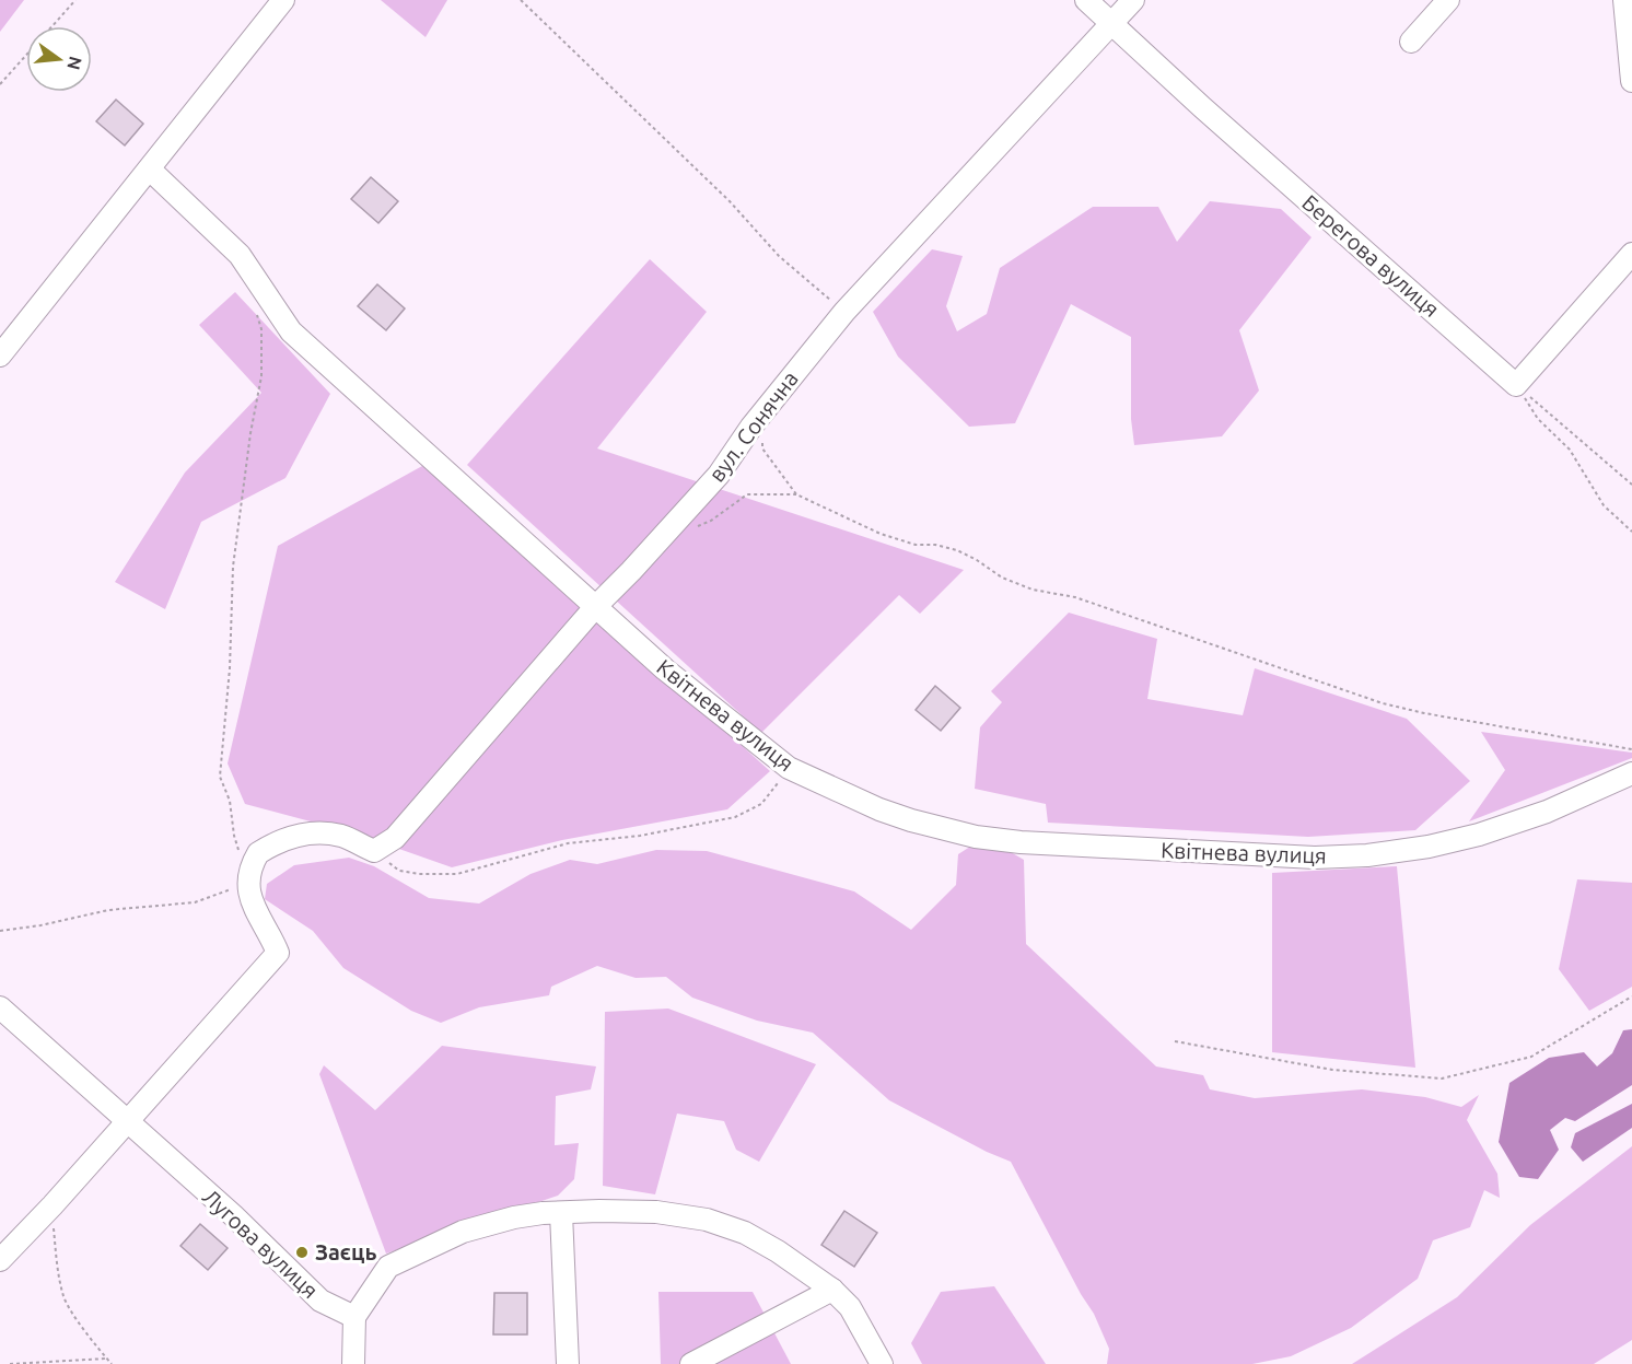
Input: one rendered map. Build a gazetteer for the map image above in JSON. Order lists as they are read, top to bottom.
{
  "streets": {
    "street": [
      "Берегова вулиця",
      "вул. Сонячна",
      "Квітнева вулиця",
      "Лугова вулиця"
    ]
  },
  "crossings": [
    ["Берегова вулиця", "вул. Сонячна"],
    ["вул. Сонячна", "Квітнева вулиця"]
  ],
  "places": ["Заєць"],
  "north": "right"
}
